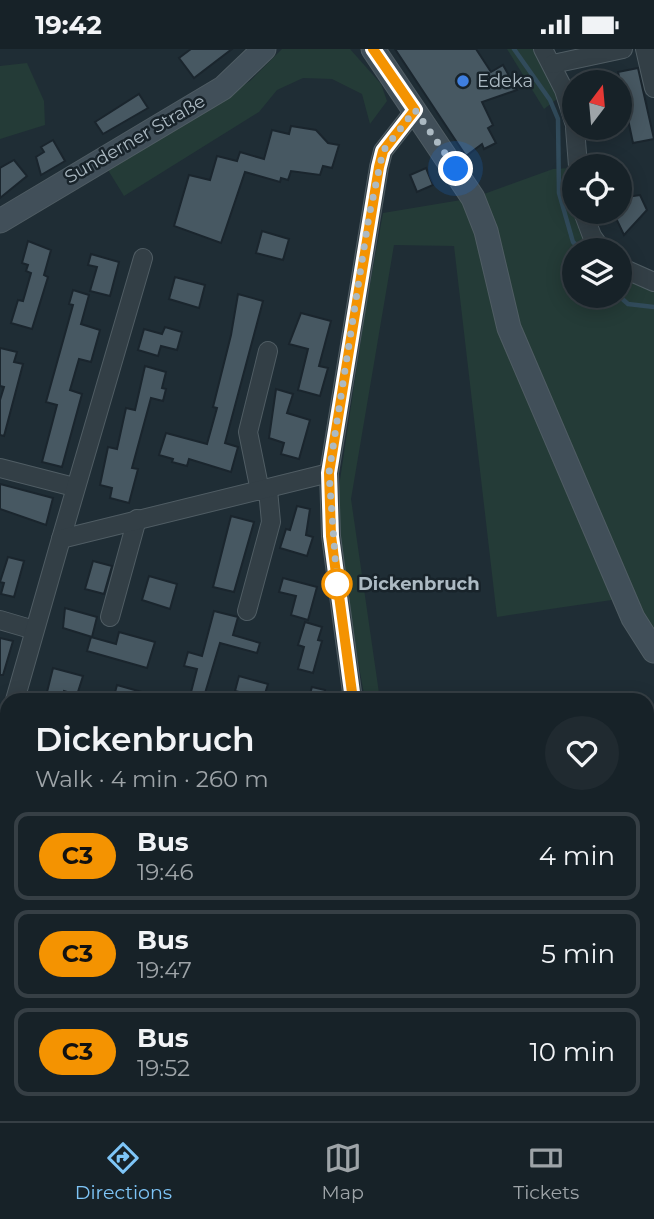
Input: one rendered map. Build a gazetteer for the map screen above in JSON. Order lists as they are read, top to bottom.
{
  "streets": {
    "main road": ["Sunderner Straße"]
  },
  "places": ["Edeka", "Dickenbruch"],
  "lines": ["bus line C3"],
  "north": "top",
  "page": {
    "status": "19:42",
    "heading": ["Dickenbruch", "Walk · 4 min · 260 m"],
    "list": [
      {
        "mark": "C3",
        "name": "Bus",
        "note": "19:46",
        "value": "4 min"
      },
      {
        "mark": "C3",
        "name": "Bus",
        "note": "19:47",
        "value": "5 min"
      },
      {
        "mark": "C3",
        "name": "Bus",
        "note": "19:52",
        "value": "10 min"
      }
    ],
    "tabs": ["Directions", "Map", "Tickets"]
  }
}
